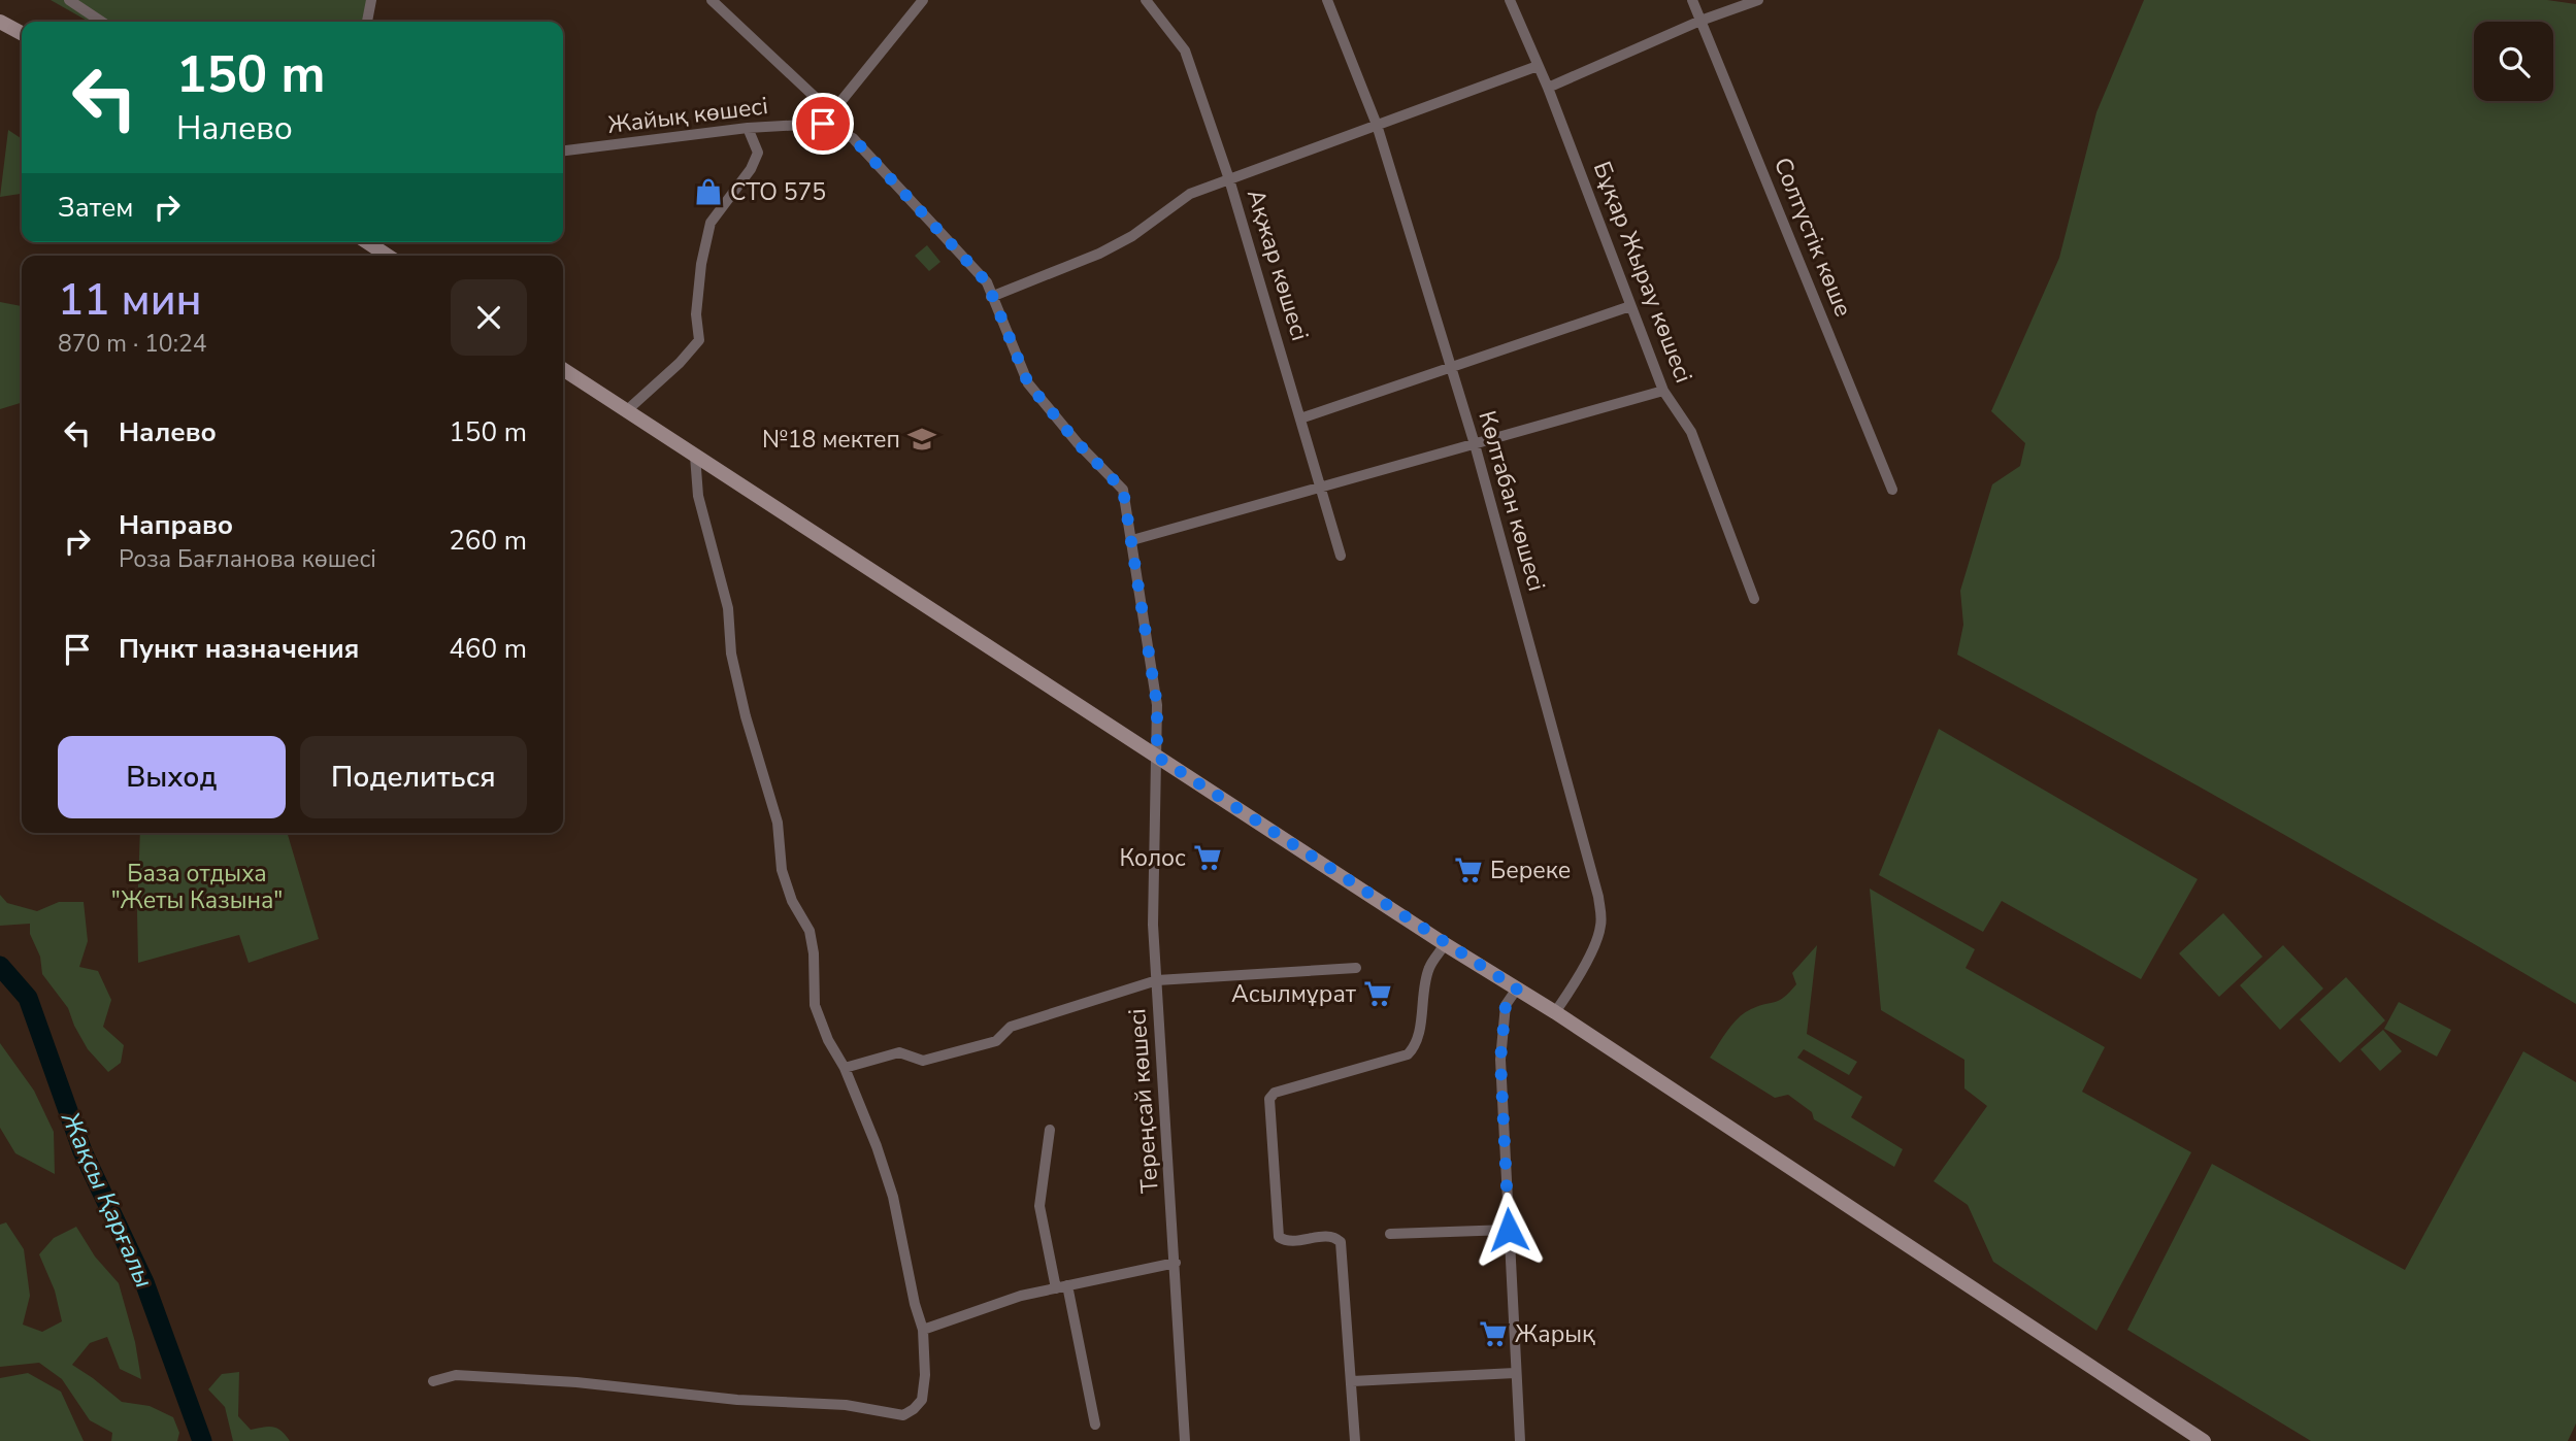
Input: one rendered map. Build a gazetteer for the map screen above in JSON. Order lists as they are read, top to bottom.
{
  "streets": {
    "street": [
      "Жайық көшесі",
      "Солтүстік көше",
      "Ақжар көшесі",
      "Бұқар Жырау көшесі",
      "Көлтабан көшесі",
      "Тереңсай көшесі"
    ]
  },
  "crossings": [
    ["Жайық көшесі", "Тереңсай көшесі"]
  ],
  "water": ["Жақсы Қарғалы"],
  "parks": ["База отдыха \"Жеты Казына\""],
  "places": {
    "shop": ["СТО 575"],
    "school or university": ["№18 мектеп"],
    "supermarket": [
      "Колос",
      "Береке",
      "Асылмұрат",
      "Жарық"
    ]
  },
  "page": {
    "turn": ["150 m", "Налево"],
    "then": "Затем",
    "heading": ["11 мин", "870 m · 10:24"],
    "list": [
      {
        "name": "Налево",
        "value": "150 m"
      },
      {
        "name": "Направо",
        "note": "Роза Бағланова көшесі",
        "value": "260 m"
      },
      {
        "name": "Пункт назначения",
        "value": "460 m"
      }
    ],
    "buttons": ["Выход", "Поделиться"]
  }
}
